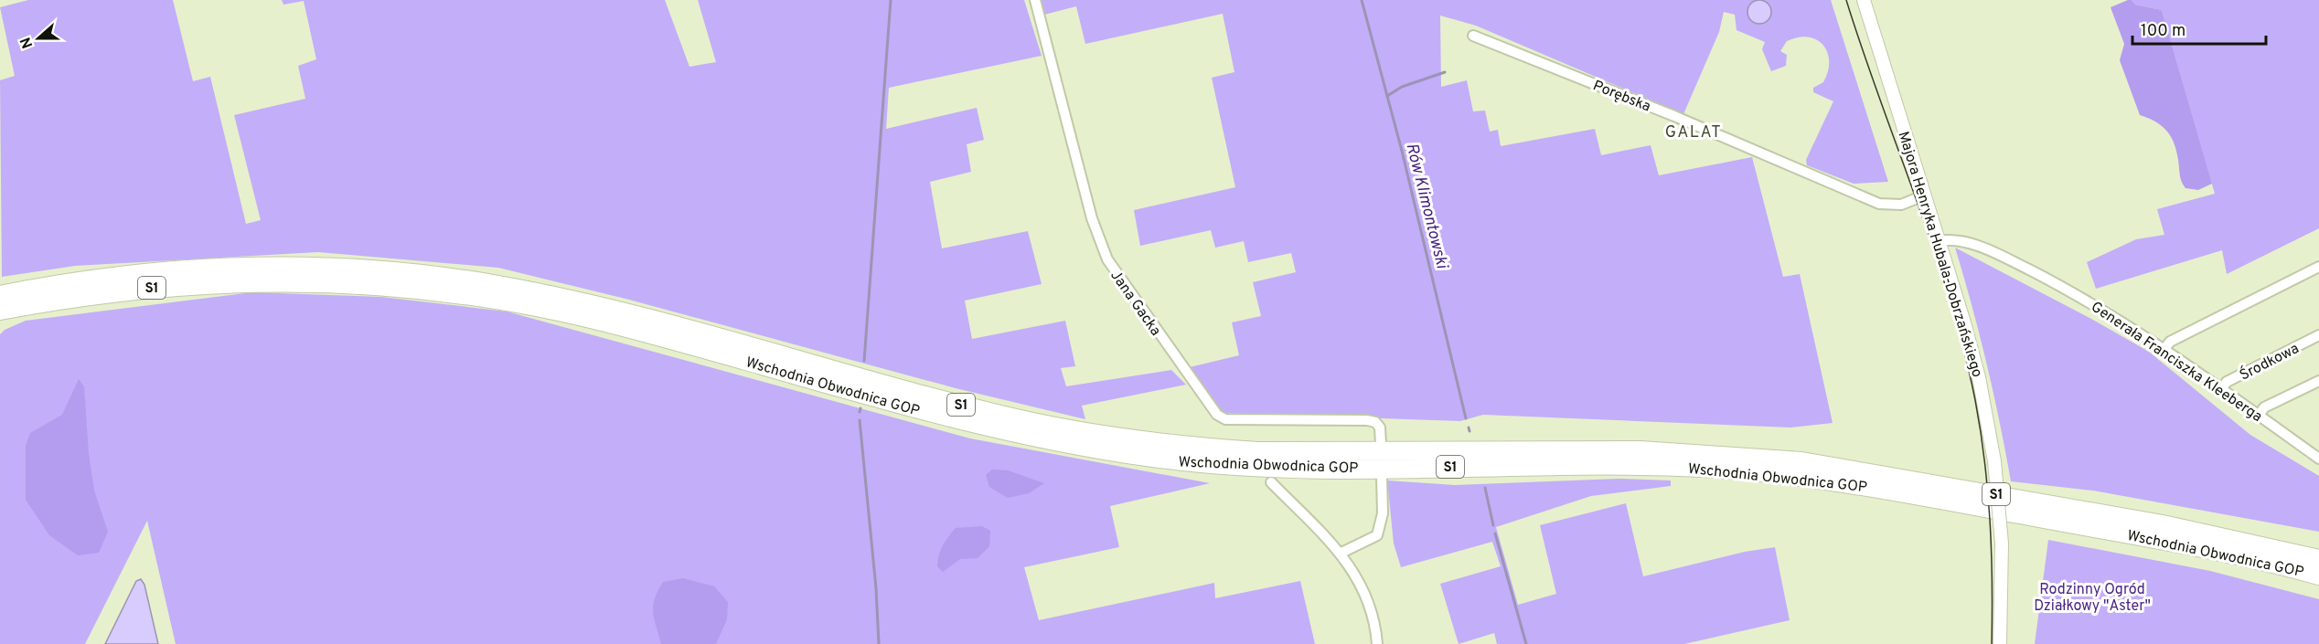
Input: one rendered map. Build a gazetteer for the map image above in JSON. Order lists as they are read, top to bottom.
{
  "streets": {
    "highway": ["S1", "Wschodnia Obwodnica GOP"],
    "street": [
      "Porębska",
      "Majora Henryka Hubala-Dobrzańskiego",
      "Jana Gacka",
      "Generała Franciszka Kleeberga",
      "Środkowa"
    ]
  },
  "crossings": [
    ["Porębska", "Majora Henryka Hubala-Dobrzańskiego"],
    ["Majora Henryka Hubala-Dobrzańskiego", "Generała Franciszka Kleeberga"],
    ["Generała Franciszka Kleeberga", "Środkowa"]
  ],
  "districts": ["GALAT"],
  "water": ["Rów Klimontowski"],
  "parks": ["Rodzinny Ogród Działkowy \"Aster\""],
  "scale_bar": "100 m",
  "north": "left"
}
